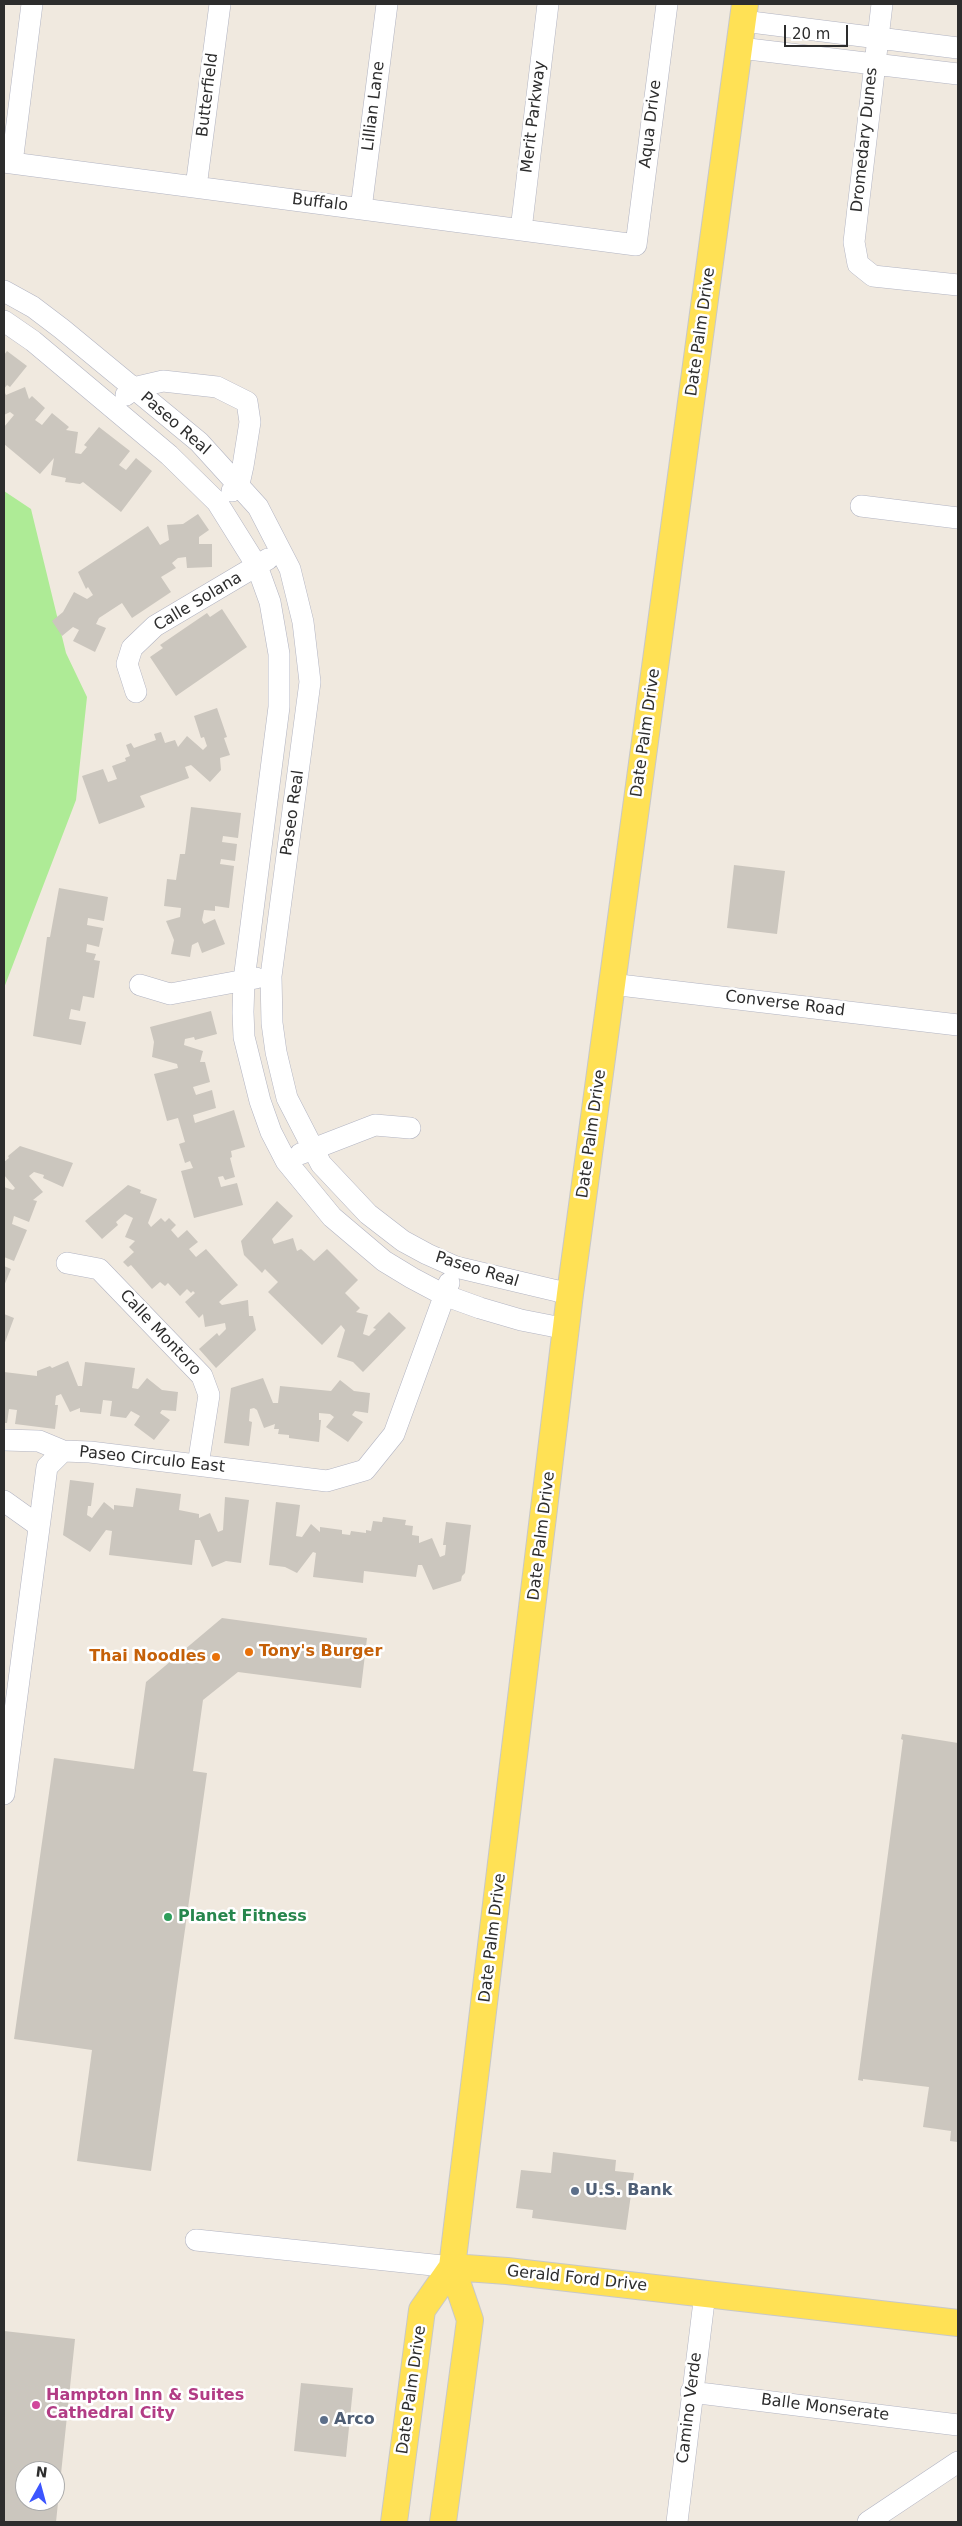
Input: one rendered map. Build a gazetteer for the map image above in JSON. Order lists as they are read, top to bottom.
{
  "streets": {
    "main road": ["Date Palm Drive", "Gerald Ford Drive"],
    "street": [
      "Butterfield",
      "Lillian Lane",
      "Merit Parkway",
      "Aqua Drive",
      "Dromedary Dunes",
      "Buffalo",
      "Paseo Real",
      "Calle Solana",
      "Converse Road",
      "Calle Montoro",
      "Paseo Circulo East",
      "Camino Verde",
      "Balle Monserate"
    ]
  },
  "crossings": [
    ["Butterfield", "Buffalo"],
    ["Lillian Lane", "Buffalo"],
    ["Merit Parkway", "Buffalo"],
    ["Aqua Drive", "Buffalo"],
    ["Date Palm Drive", "Paseo Real"],
    ["Date Palm Drive", "Converse Road"],
    ["Date Palm Drive", "Gerald Ford Drive"],
    ["Paseo Real", "Calle Solana"],
    ["Paseo Real", "Paseo Circulo East"],
    ["Calle Montoro", "Paseo Circulo East"],
    ["Gerald Ford Drive", "Camino Verde"],
    ["Camino Verde", "Balle Monserate"]
  ],
  "places": [
    "Tony's Burger",
    "Thai Noodles",
    "Planet Fitness",
    "U.S. Bank",
    "Hampton Inn & Suites Cathedral City",
    "Arco"
  ],
  "scale_bar": "20 m",
  "north": "top"
}
